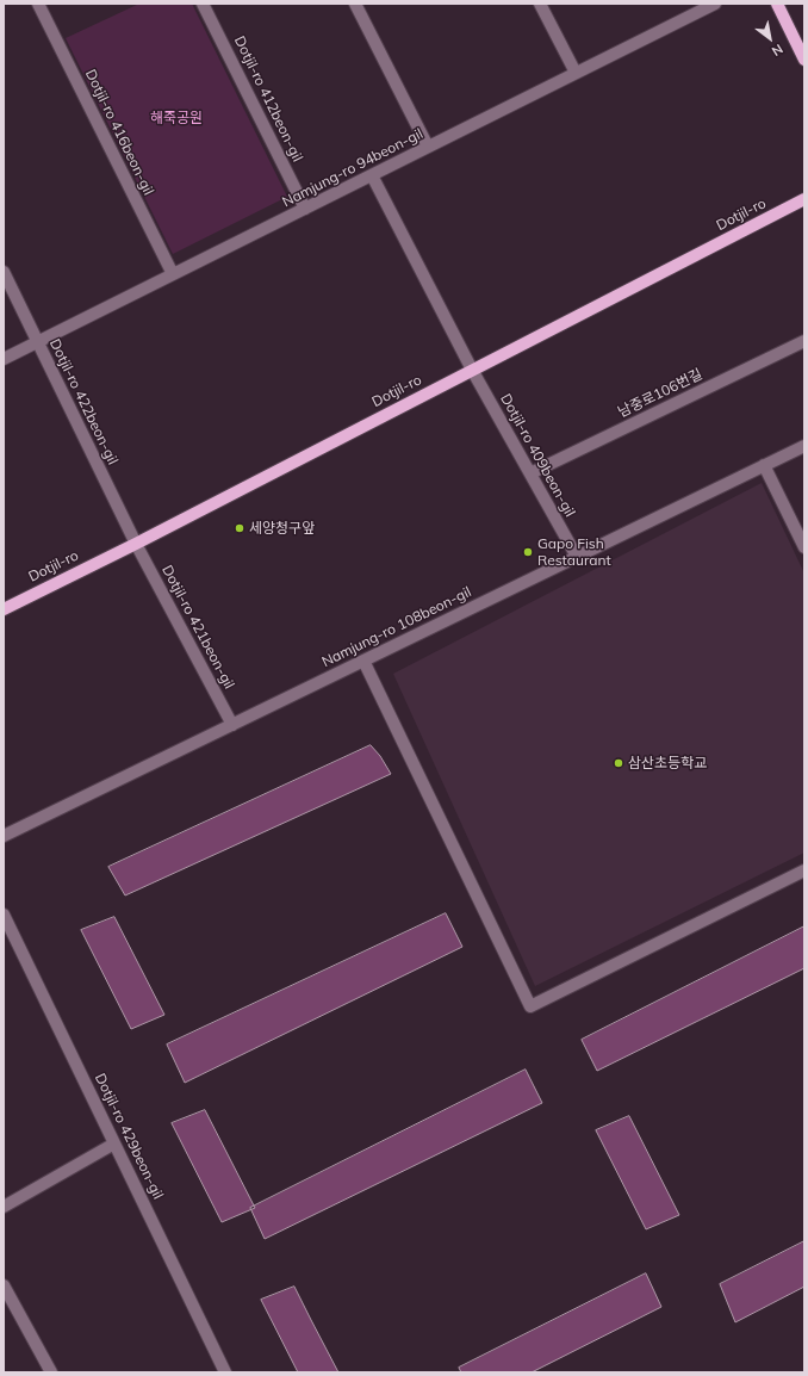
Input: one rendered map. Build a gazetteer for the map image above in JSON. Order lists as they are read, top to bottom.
{
  "streets": {
    "main road": ["Dotjil-ro"],
    "street": [
      "Dotjil-ro 412beon-gil",
      "Dotjil-ro 416beon-gil",
      "Namjung-ro 94beon-gil",
      "남중로106번길",
      "Dotjil-ro 422beon-gil",
      "Dotjil-ro 409beon-gil",
      "Dotjil-ro 421beon-gil",
      "Namjung-ro 108beon-gil",
      "Dotjil-ro 429beon-gil"
    ]
  },
  "crossings": [
    ["Dotjil-ro 412beon-gil", "Namjung-ro 94beon-gil"],
    ["Dotjil-ro 416beon-gil", "Namjung-ro 94beon-gil"],
    ["Namjung-ro 94beon-gil", "Dotjil-ro 422beon-gil"],
    ["Namjung-ro 94beon-gil", "Dotjil-ro 409beon-gil"],
    ["Dotjil-ro", "Dotjil-ro 422beon-gil"],
    ["Dotjil-ro", "Dotjil-ro 409beon-gil"],
    ["Dotjil-ro", "Dotjil-ro 421beon-gil"],
    ["남중로106번길", "Dotjil-ro 409beon-gil"],
    ["Dotjil-ro 422beon-gil", "Dotjil-ro 421beon-gil"],
    ["Dotjil-ro 409beon-gil", "Namjung-ro 108beon-gil"],
    ["Dotjil-ro 421beon-gil", "Namjung-ro 108beon-gil"]
  ],
  "parks": ["해죽공원"],
  "places": ["세양청구앞", "Gapo Fish Restaurant", "삼산초등학교"],
  "north": "bottom right"
}
